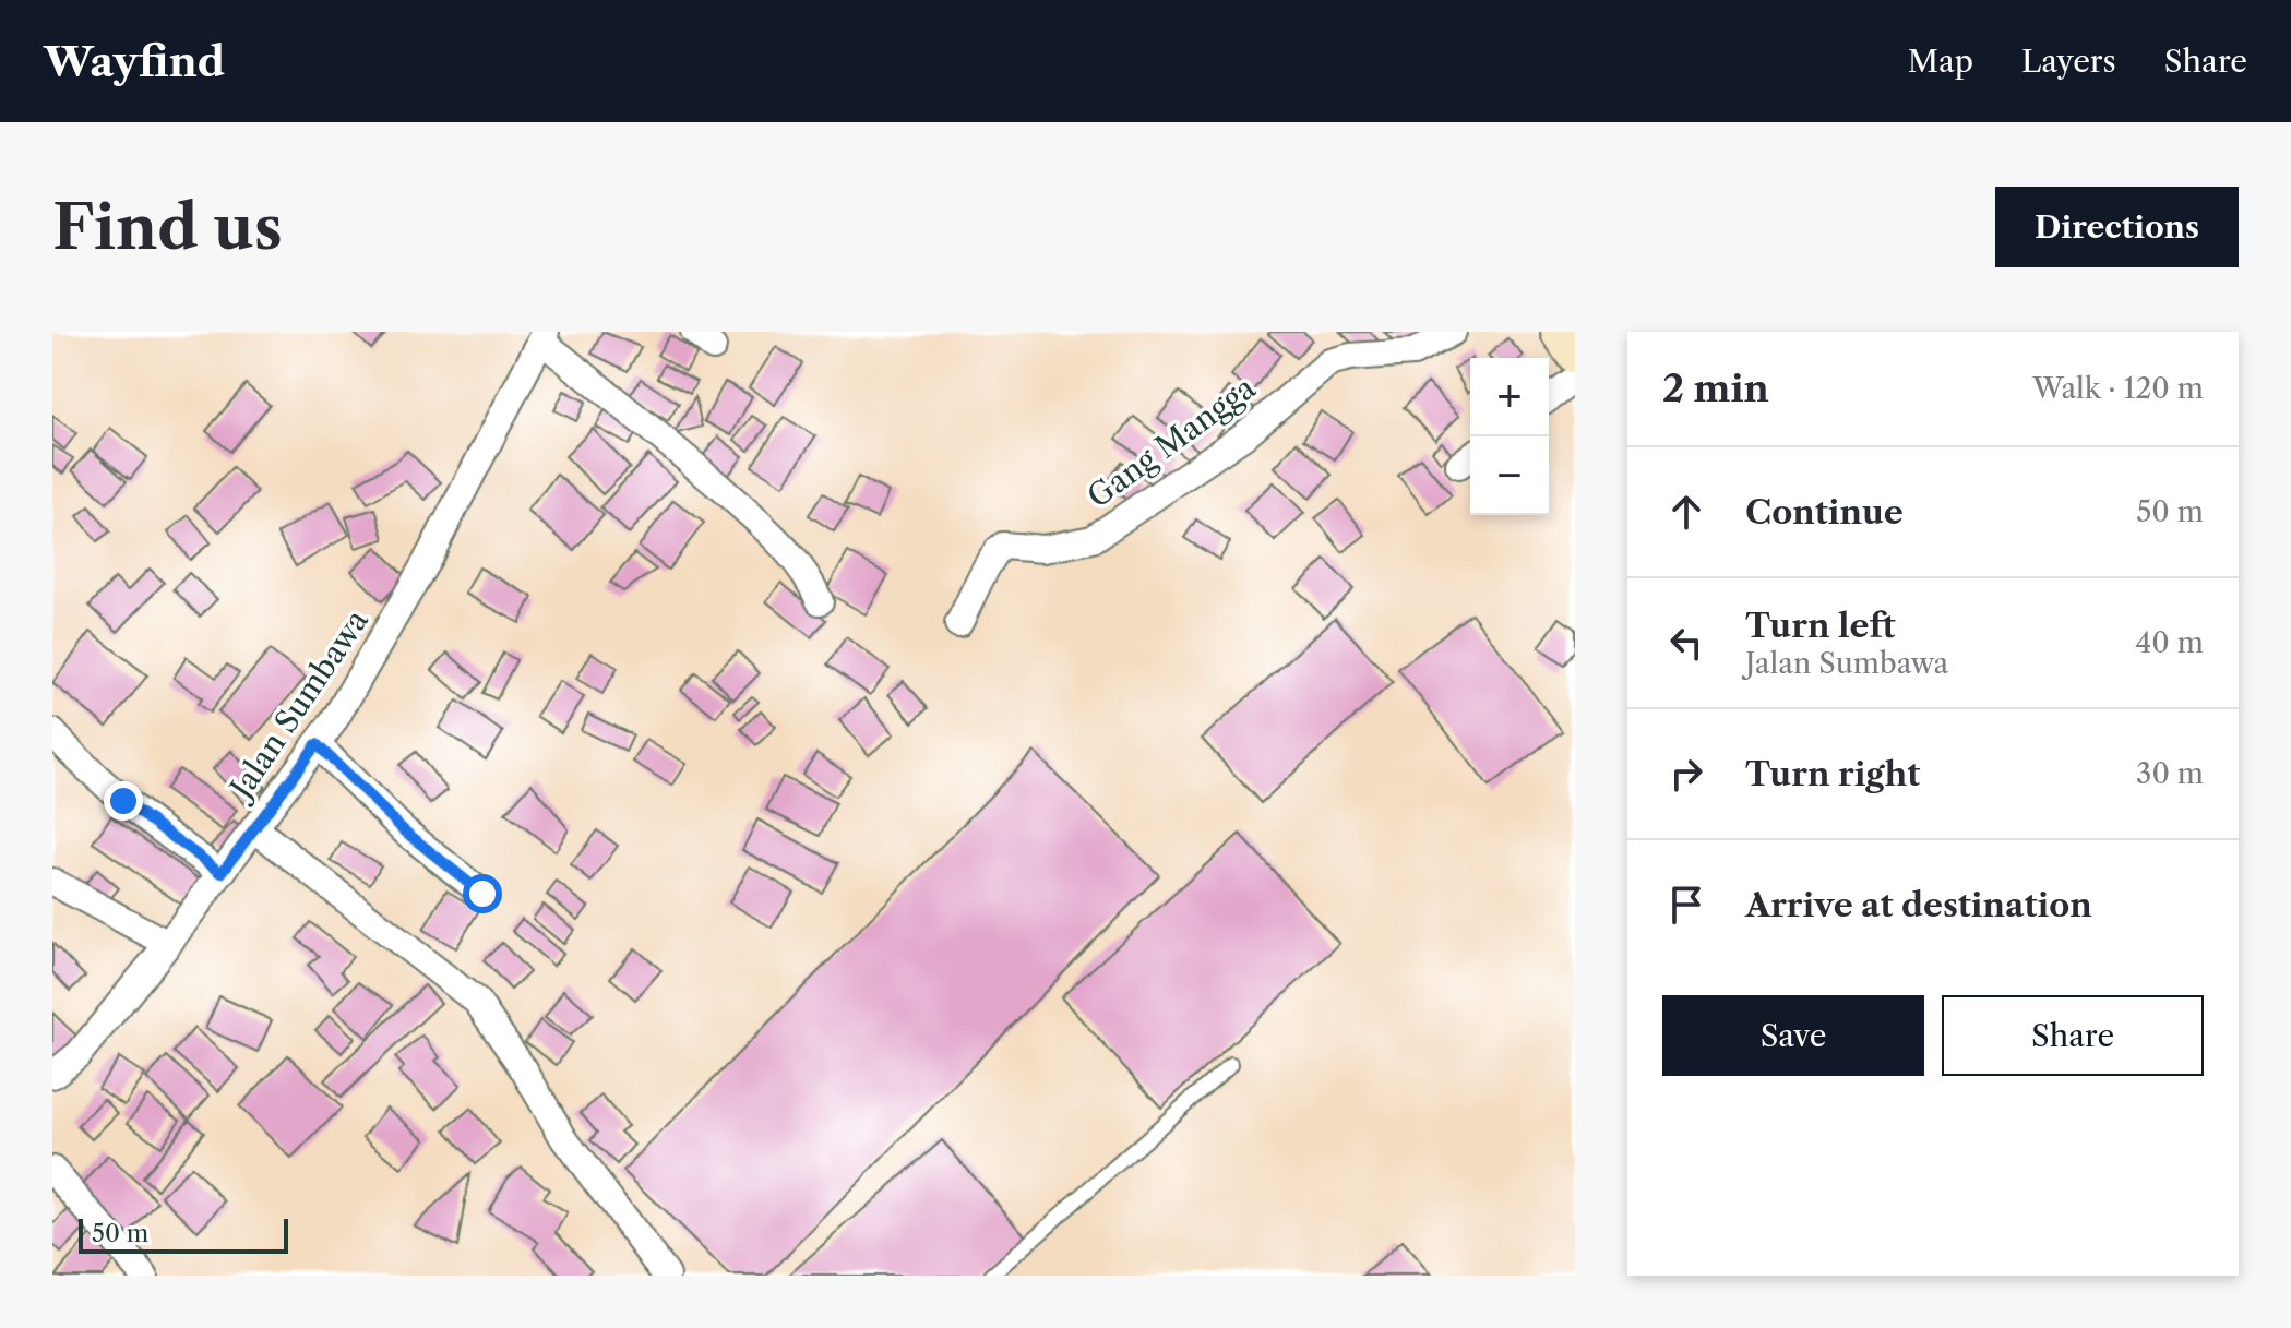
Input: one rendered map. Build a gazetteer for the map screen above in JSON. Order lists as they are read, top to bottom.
{
  "streets": {
    "street": ["Gang Mangga", "Jalan Sumbawa"]
  },
  "scale_bar": "50 m",
  "page": {
    "header": "Wayfind",
    "nav": ["Map", "Layers", "Share"],
    "buttons": [
      "Directions",
      ["Save", "Share"]
    ],
    "title": "Find us",
    "heading": ["2 min", "Walk · 120 m"],
    "map_buttons": ["+", "−"],
    "list": [
      ["Continue", "50 m"],
      ["Turn left", "Jalan Sumbawa", "40 m"],
      ["Turn right", "30 m"],
      "Arrive at destination"
    ],
    "scale": "50 m"
  }
}
